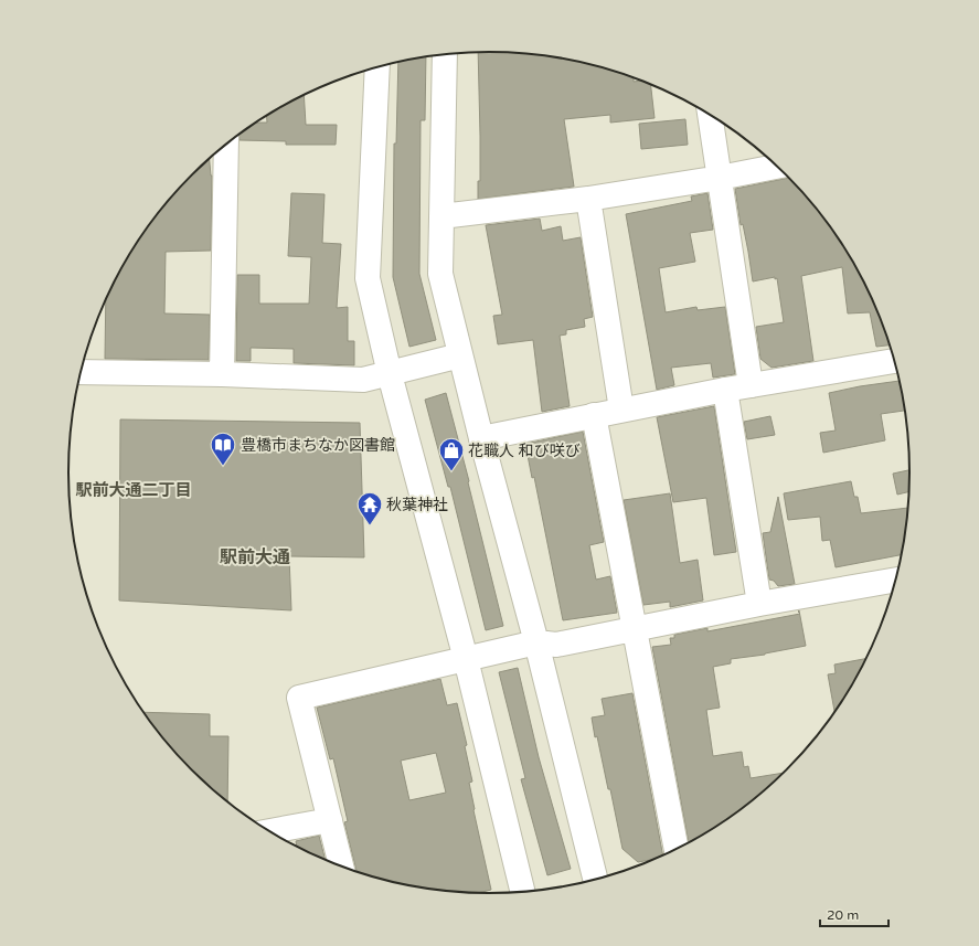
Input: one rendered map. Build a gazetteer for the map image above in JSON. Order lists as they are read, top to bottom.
{
  "districts": ["駅前大通二丁目", "駅前大通"],
  "places": {
    "library": ["豊橋市まちなか図書館"],
    "shop": ["花職人 和び咲び"],
    "temple": ["秋葉神社"]
  },
  "scale_bar": "20 m"
}
